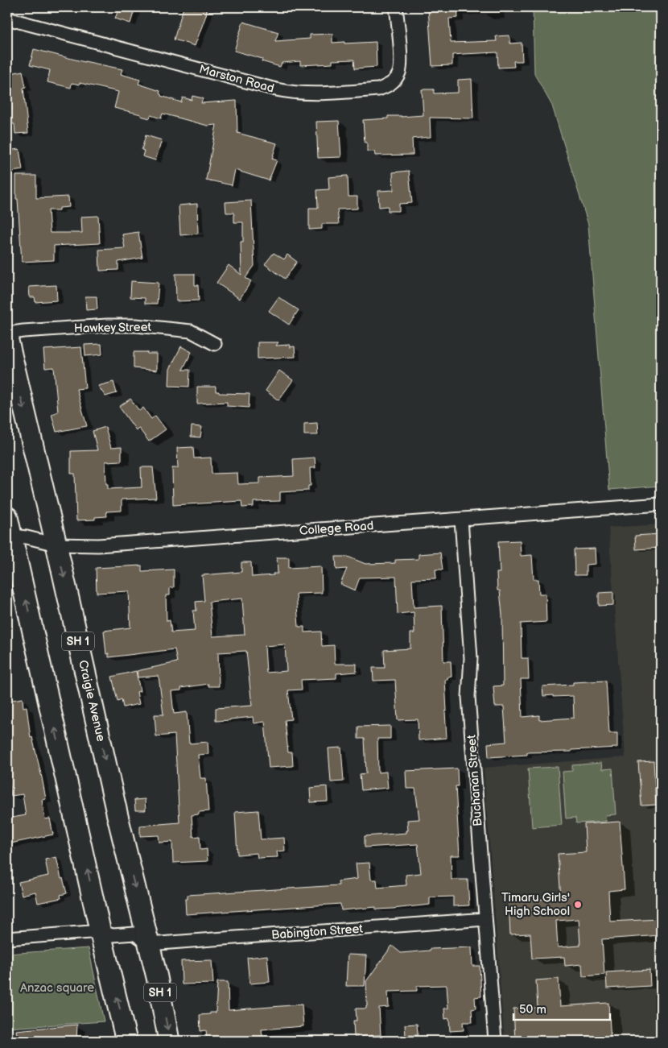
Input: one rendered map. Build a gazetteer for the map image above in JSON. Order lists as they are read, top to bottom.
{
  "streets": {
    "highway": ["SH 1", "Craigie Avenue"],
    "street": [
      "Marston Road",
      "Hawkey Street",
      "College Road",
      "Buchanan Street",
      "Babington Street"
    ]
  },
  "crossings": [
    ["College Road", "Craigie Avenue"],
    ["College Road", "Buchanan Street"],
    ["Craigie Avenue", "Babington Street"],
    ["Buchanan Street", "Babington Street"]
  ],
  "parks": ["Anzac square"],
  "places": ["Timaru Girls' High School"],
  "scale_bar": "50 m"
}
